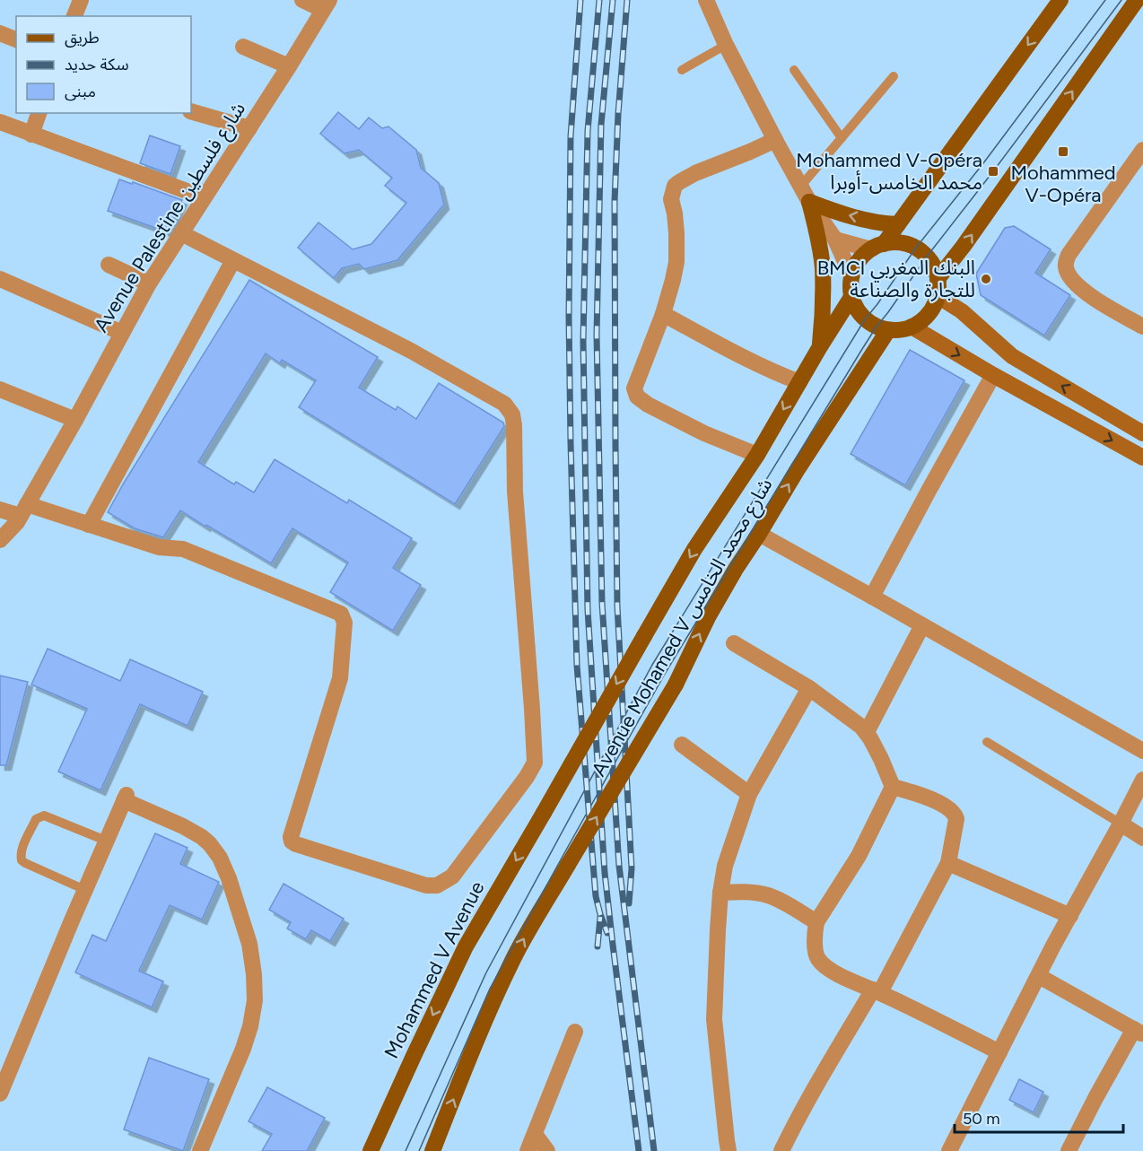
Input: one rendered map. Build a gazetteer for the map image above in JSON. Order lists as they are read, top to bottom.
{
  "streets": {
    "main road": ["Avenue Mohamed V شارع محمد الخامس", "Mohammed V Avenue"],
    "street": ["Avenue Palestine شارع فلسطين"]
  },
  "crossings": [
    ["Avenue Mohamed V شارع محمد الخامس", "Mohammed V Avenue"]
  ],
  "one_way": ["Mohammed V Avenue"],
  "places": {
    "transit": ["Mohammed V-Opéra", "Mohammed V-Opéra محمد الخامس-أوبرا"],
    "other": ["BMCI البنك المغربي للتجارة والصناعة"]
  },
  "legend": ["طريق", "سكة حديد", "مبنى"],
  "scale_bar": "50 m"
}
